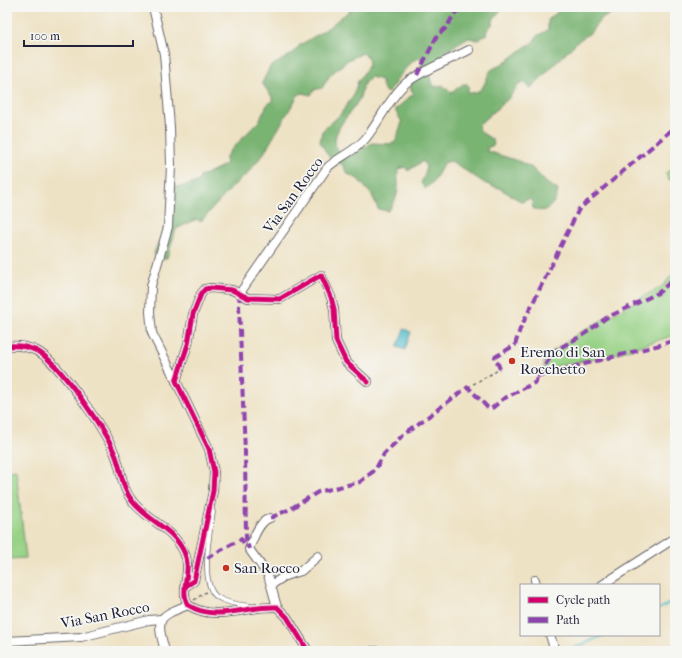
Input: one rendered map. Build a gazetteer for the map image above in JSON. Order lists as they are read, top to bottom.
{
  "streets": {
    "street": ["Via San Rocco"]
  },
  "places": ["Eremo di San Rocchetto", "San Rocco"],
  "legend": ["Cycle path", "Path"],
  "scale_bar": "100 m"
}
